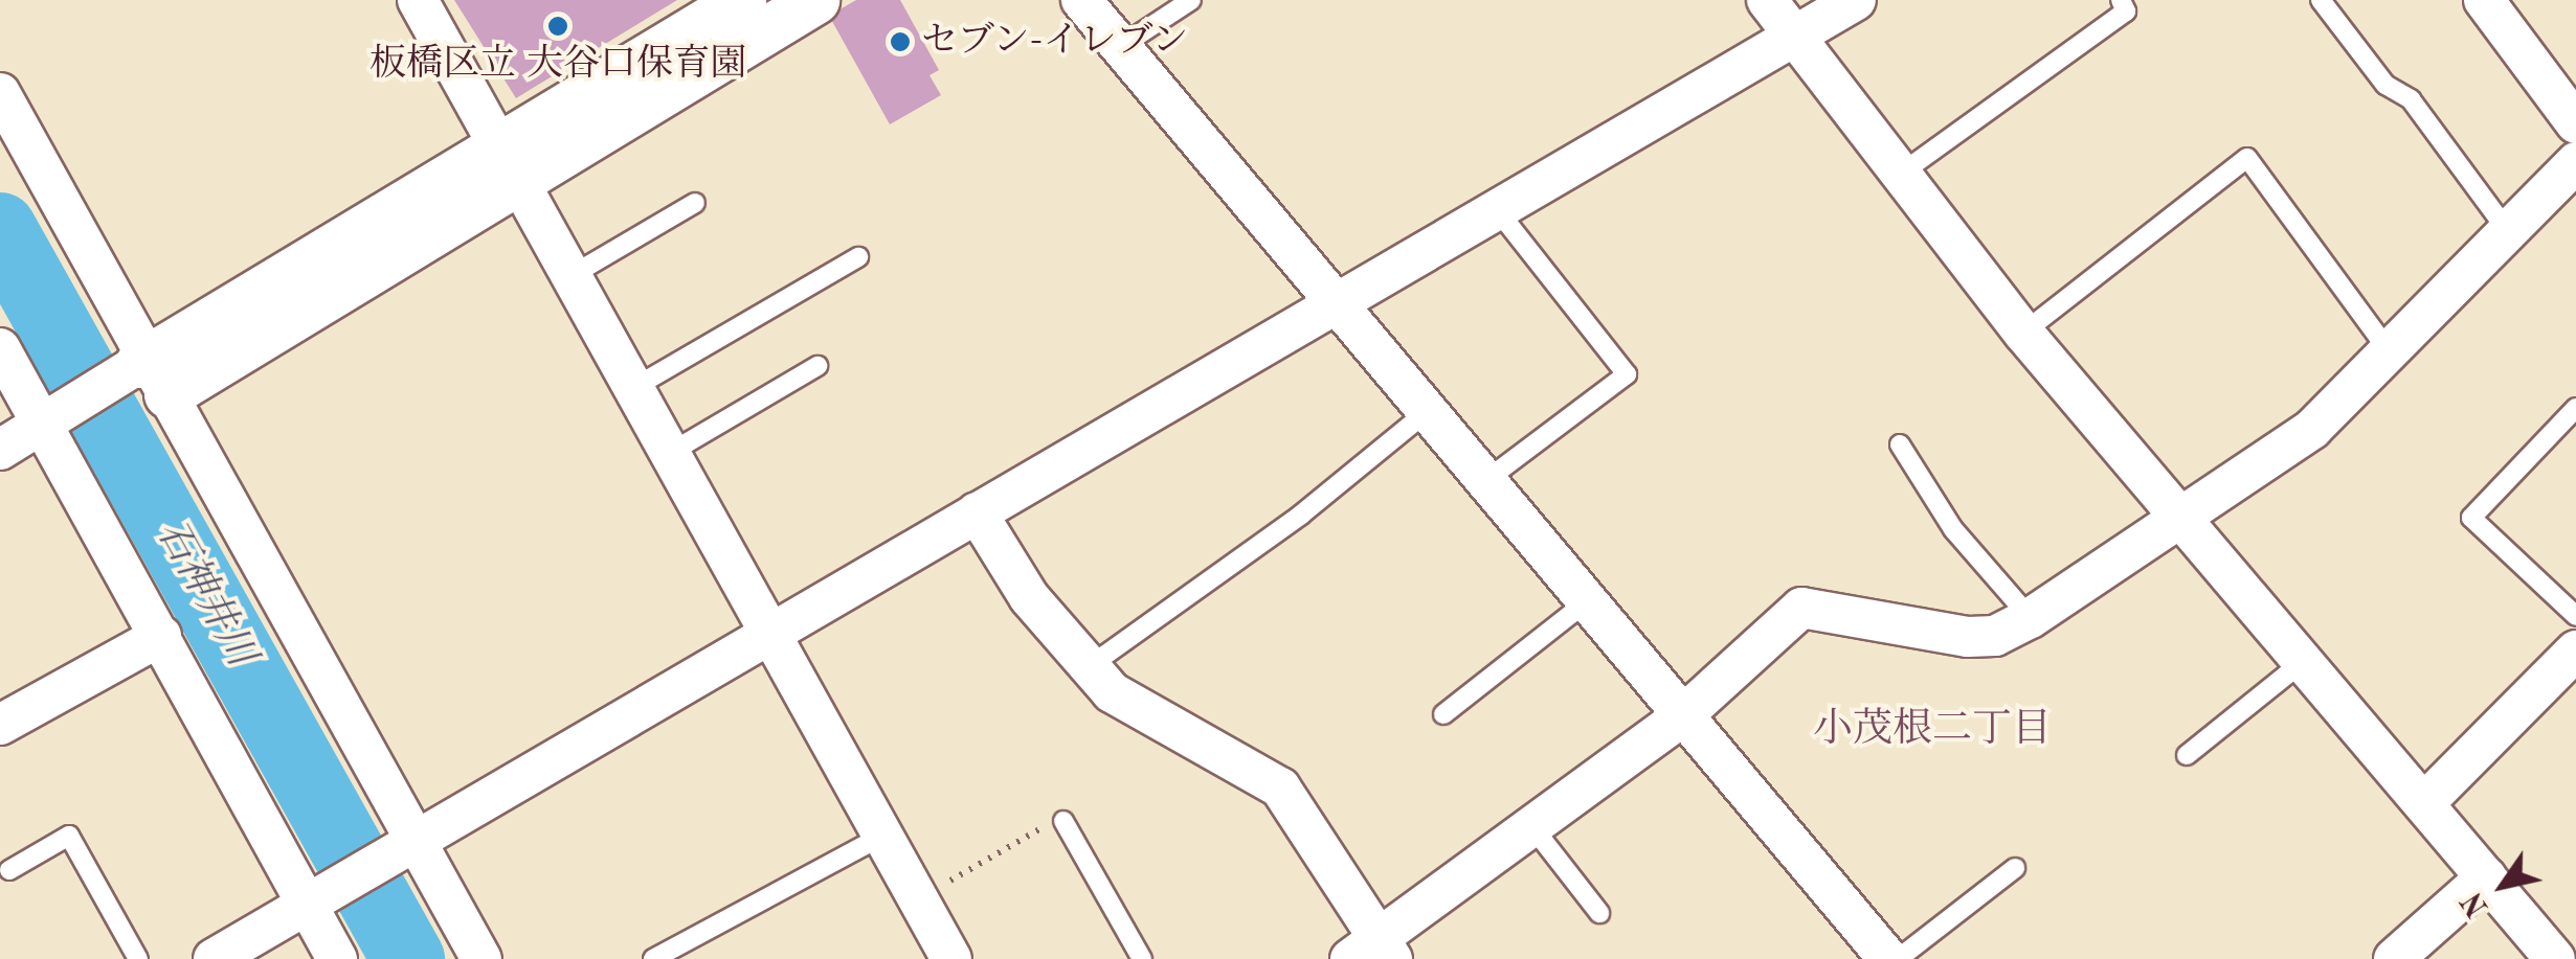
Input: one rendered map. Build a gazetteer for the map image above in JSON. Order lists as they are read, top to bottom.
{
  "districts": ["小茂根二丁目"],
  "water": ["石神井川"],
  "places": ["板橋区立 大谷口保育園", "セブン-イレブン"],
  "north": "bottom left"
}
